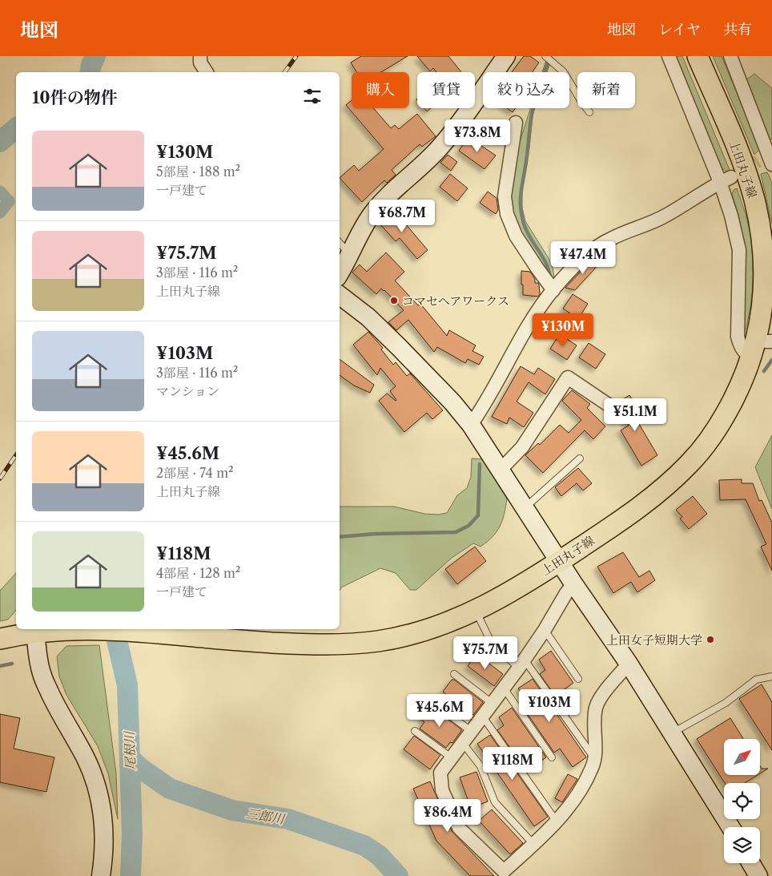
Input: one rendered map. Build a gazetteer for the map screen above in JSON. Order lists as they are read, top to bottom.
{
  "streets": {
    "main road": ["上田丸子線"]
  },
  "water": ["尾根川", "三郎川"],
  "places": ["コマセヘアワークス", "上田女子短期大学"],
  "north": "top right",
  "page": {
    "header": "地図",
    "nav": ["地図", "レイヤ", "共有"],
    "chip": [
      "購入",
      "賃貸",
      "絞り込み",
      "新着"
    ],
    "heading": "10件の物件",
    "price": [
      "¥73.8M",
      "¥68.7M",
      "¥47.4M",
      "¥130M",
      "¥51.1M",
      "¥75.7M",
      "¥103M",
      "¥45.6M",
      "¥118M",
      "¥86.4M"
    ],
    "list": [
      {
        "name": "¥130M",
        "note": "5部屋 · 188 m² · 一戸建て"
      },
      {
        "name": "¥75.7M",
        "note": "3部屋 · 116 m² · 上田丸子線"
      },
      {
        "name": "¥103M",
        "note": "3部屋 · 116 m² · マンション"
      },
      {
        "name": "¥45.6M",
        "note": "2部屋 · 74 m² · 上田丸子線"
      },
      {
        "name": "¥118M",
        "note": "4部屋 · 128 m² · 一戸建て"
      }
    ]
  }
}
